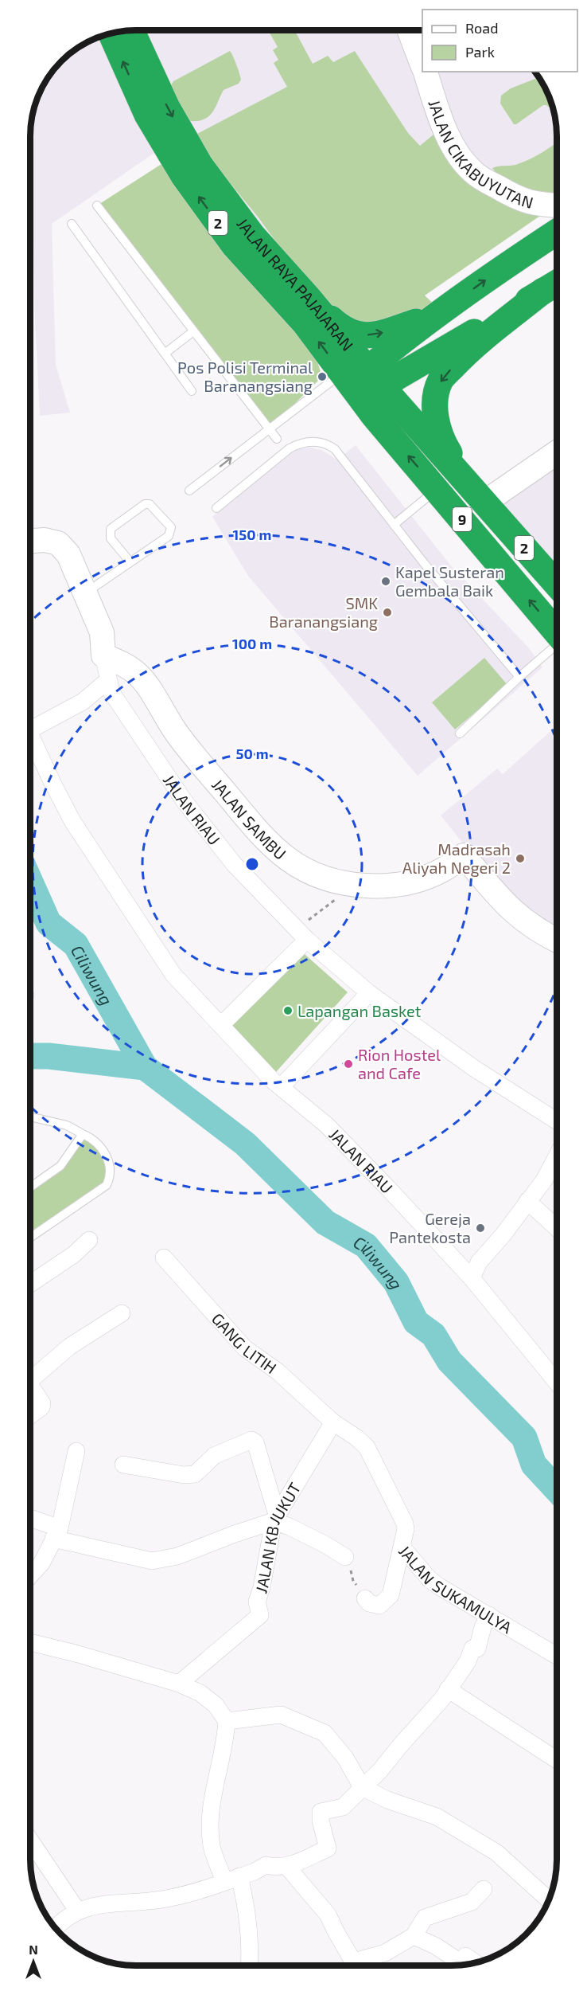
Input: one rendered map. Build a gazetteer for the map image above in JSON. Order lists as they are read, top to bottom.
{
  "streets": {
    "highway": ["2", "JALAN RAYA PAJAJARAN", "9"],
    "street": [
      "JALAN CIKABUYUTAN",
      "JALAN RIAU",
      "JALAN SAMBU",
      "GANG LITIH",
      "JALAN KB JUKUT",
      "JALAN SUKAMULYA"
    ]
  },
  "crossings": [
    ["2", "JALAN RAYA PAJAJARAN"],
    ["JALAN RIAU", "JALAN SAMBU"],
    ["GANG LITIH", "JALAN KB JUKUT"],
    ["GANG LITIH", "JALAN SUKAMULYA"],
    ["JALAN KB JUKUT", "JALAN SUKAMULYA"]
  ],
  "water": ["Ciliwung"],
  "places": [
    "Pos Polisi Terminal Baranangsiang",
    "Kapel Susteran Gembala Baik",
    "SMK Baranangsiang",
    "Madrasah Aliyah Negeri 2",
    "Lapangan Basket",
    "Rion Hostel and Cafe",
    "Gereja Pantekosta"
  ],
  "legend": ["Road", "Park"],
  "north": "top",
  "rings": ["150 m", "100 m", "50 m"]
}
